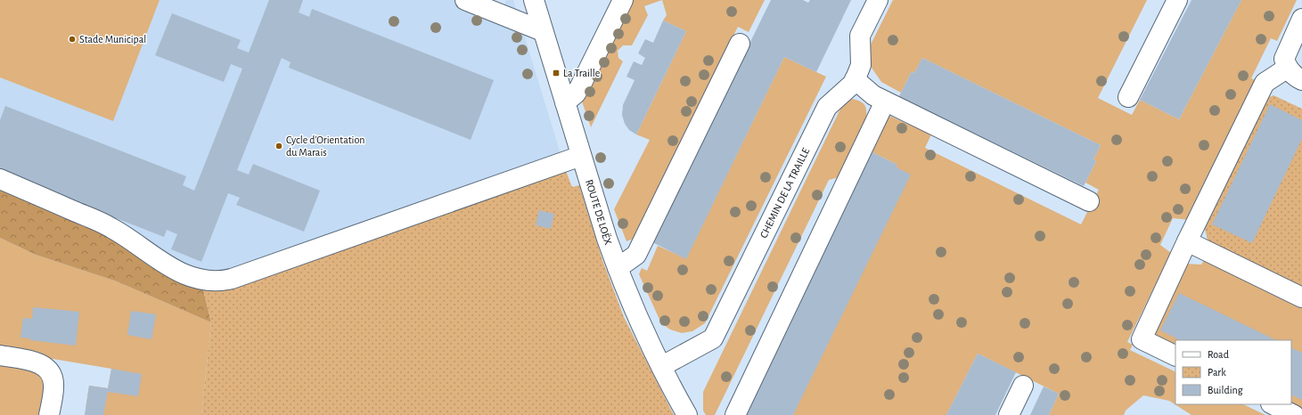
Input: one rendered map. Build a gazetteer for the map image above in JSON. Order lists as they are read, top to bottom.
{
  "streets": {
    "street": ["CHEMIN DE LA TRAILLE", "ROUTE DE LOËX"]
  },
  "crossings": [
    ["CHEMIN DE LA TRAILLE", "ROUTE DE LOËX"]
  ],
  "places": {
    "other": ["Stade Municipal", "Cycle d'Orientation du Marais"],
    "transit": ["La Traille"]
  },
  "legend": ["Road", "Park", "Building"]
}
